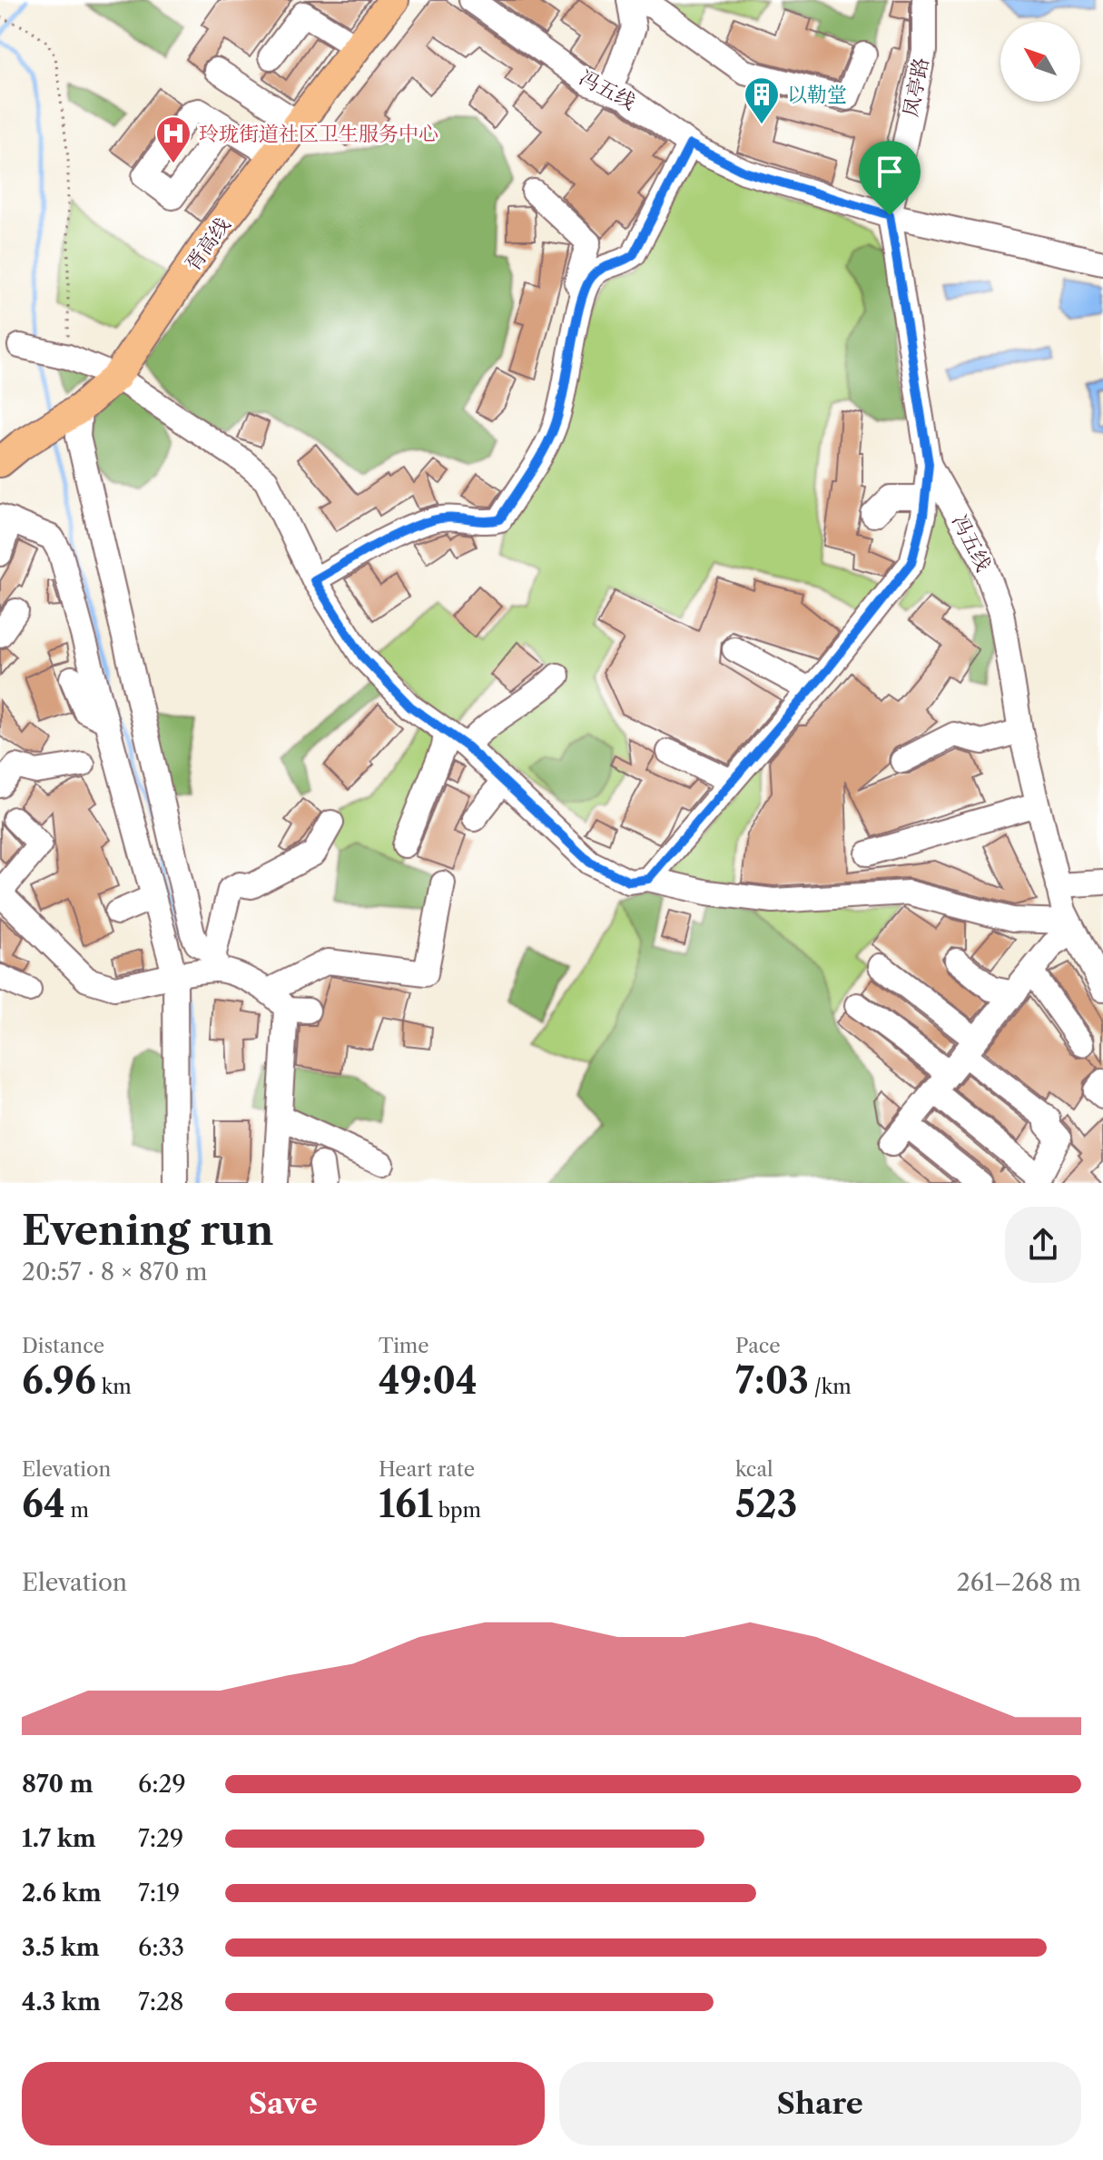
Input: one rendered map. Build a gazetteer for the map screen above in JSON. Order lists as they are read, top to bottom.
{
  "streets": {
    "main road": ["胥高线"],
    "street": ["凤亭路", "冯五线"]
  },
  "crossings": [
    ["凤亭路", "冯五线"]
  ],
  "places": {
    "building": ["以勒堂"],
    "hospital": ["玲珑街道社区卫生服务中心"]
  },
  "north": "top left",
  "page": {
    "heading": ["Evening run", "20:57 · 8 × 870 m"],
    "stats": [
      ["Distance", "6.96 km"],
      ["Time", "49:04"],
      ["Pace", "7:03 /km"],
      ["Elevation", "64 m"],
      ["Heart rate", "161 bpm"],
      ["kcal", "523"]
    ],
    "chart": ["Elevation", "261–268 m"],
    "list": [
      {
        "name": "870 m",
        "note": "6:29"
      },
      {
        "name": "1.7 km",
        "note": "7:29"
      },
      {
        "name": "2.6 km",
        "note": "7:19"
      },
      {
        "name": "3.5 km",
        "note": "6:33"
      },
      {
        "name": "4.3 km",
        "note": "7:28"
      }
    ],
    "buttons": ["Save", "Share"]
  }
}
